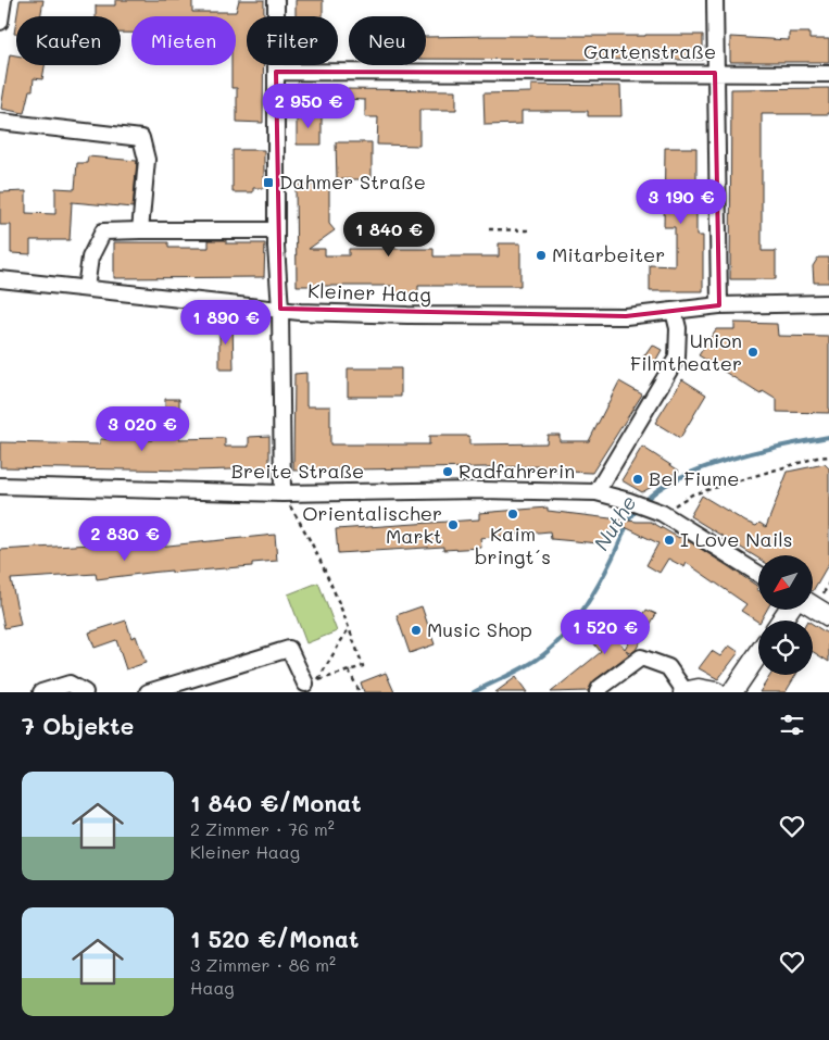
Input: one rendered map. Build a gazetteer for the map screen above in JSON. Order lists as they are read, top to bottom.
{
  "streets": {
    "street": ["Gartenstraße", "Kleiner Haag", "Breite Straße"]
  },
  "water": ["Nuthe"],
  "places": {
    "transit": ["Dahmer Straße"],
    "other": [
      "Mitarbeiter",
      "Union Filmtheater",
      "Radfahrerin",
      "Bel Fiume",
      "Kaim bringt´s",
      "Orientalischer Markt",
      "I Love Nails",
      "Music Shop"
    ]
  },
  "north": "bottom left",
  "page": {
    "chip": [
      "Kaufen",
      "Mieten",
      "Filter",
      "Neu"
    ],
    "price": [
      "2 950 €",
      "3 190 €",
      "1 840 €",
      "1 890 €",
      "3 020 €",
      "2 830 €",
      "1 520 €"
    ],
    "heading": "7 Objekte",
    "list": [
      {
        "name": "1 840 €/Monat",
        "note": "2 Zimmer · 76 m² · Kleiner Haag"
      },
      {
        "name": "1 520 €/Monat",
        "note": "3 Zimmer · 86 m² · Haag"
      }
    ]
  }
}
